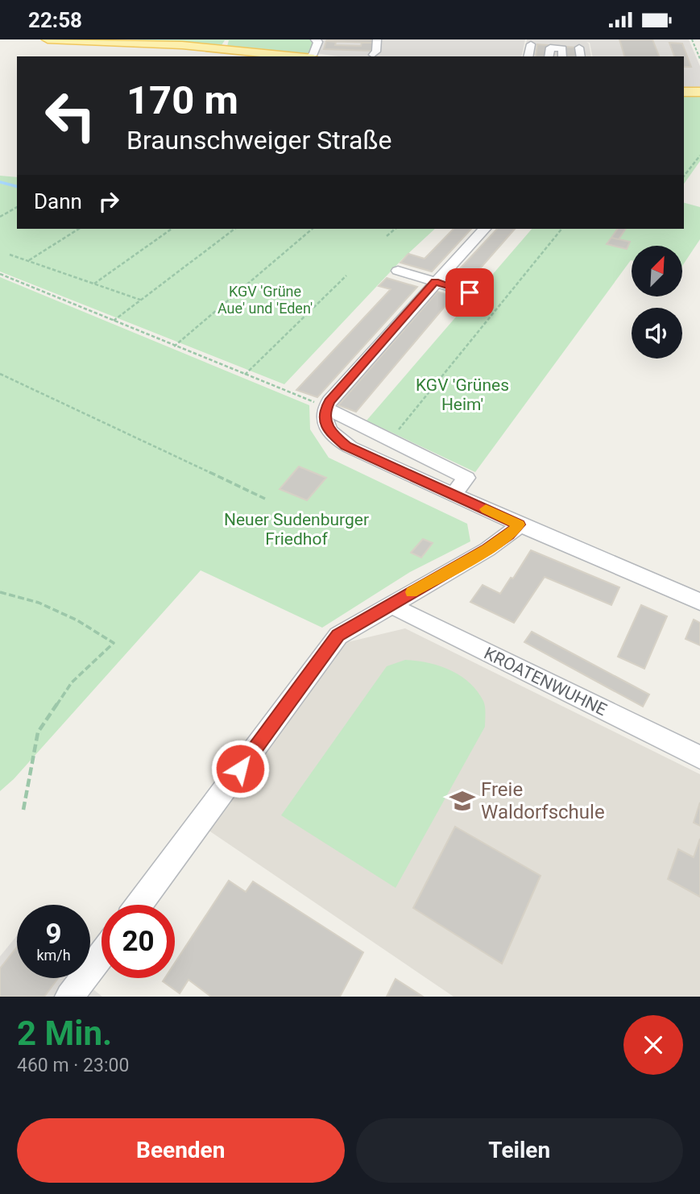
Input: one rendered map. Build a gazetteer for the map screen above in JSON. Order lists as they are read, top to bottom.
{
  "streets": {
    "street": ["KROATENWUHNE"]
  },
  "parks": ["KGV 'Grüne Aue' und 'Eden'", "KGV 'Grünes Heim'", "Neuer Sudenburger Friedhof"],
  "places": {
    "school or university": ["Freie Waldorfschule"]
  },
  "north": "top right",
  "page": {
    "status": "22:58",
    "turn": ["170 m", "Braunschweiger Straße"],
    "then": "Dann",
    "speed": "9 km/h",
    "limit": "20",
    "heading": ["2 Min.", "460 m · 23:00"],
    "buttons": ["Beenden", "Teilen"]
  }
}
